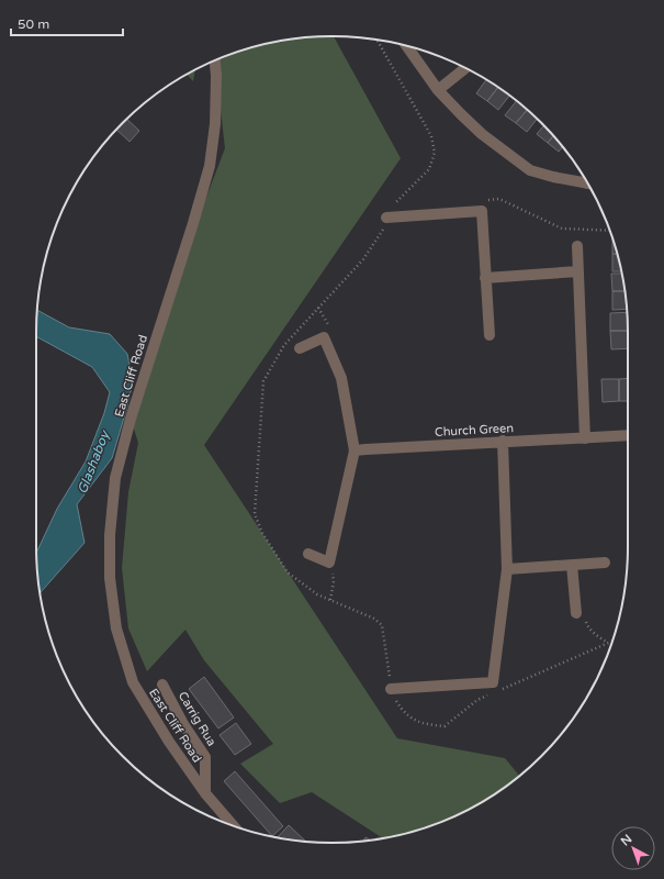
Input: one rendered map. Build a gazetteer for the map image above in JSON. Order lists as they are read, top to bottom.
{
  "streets": {
    "street": ["East Cliff Road", "Church Green", "Carrig Rua"]
  },
  "crossings": [
    ["East Cliff Road", "Carrig Rua"]
  ],
  "water": ["Glashaboy"],
  "scale_bar": "50 m",
  "north": "top left"
}
